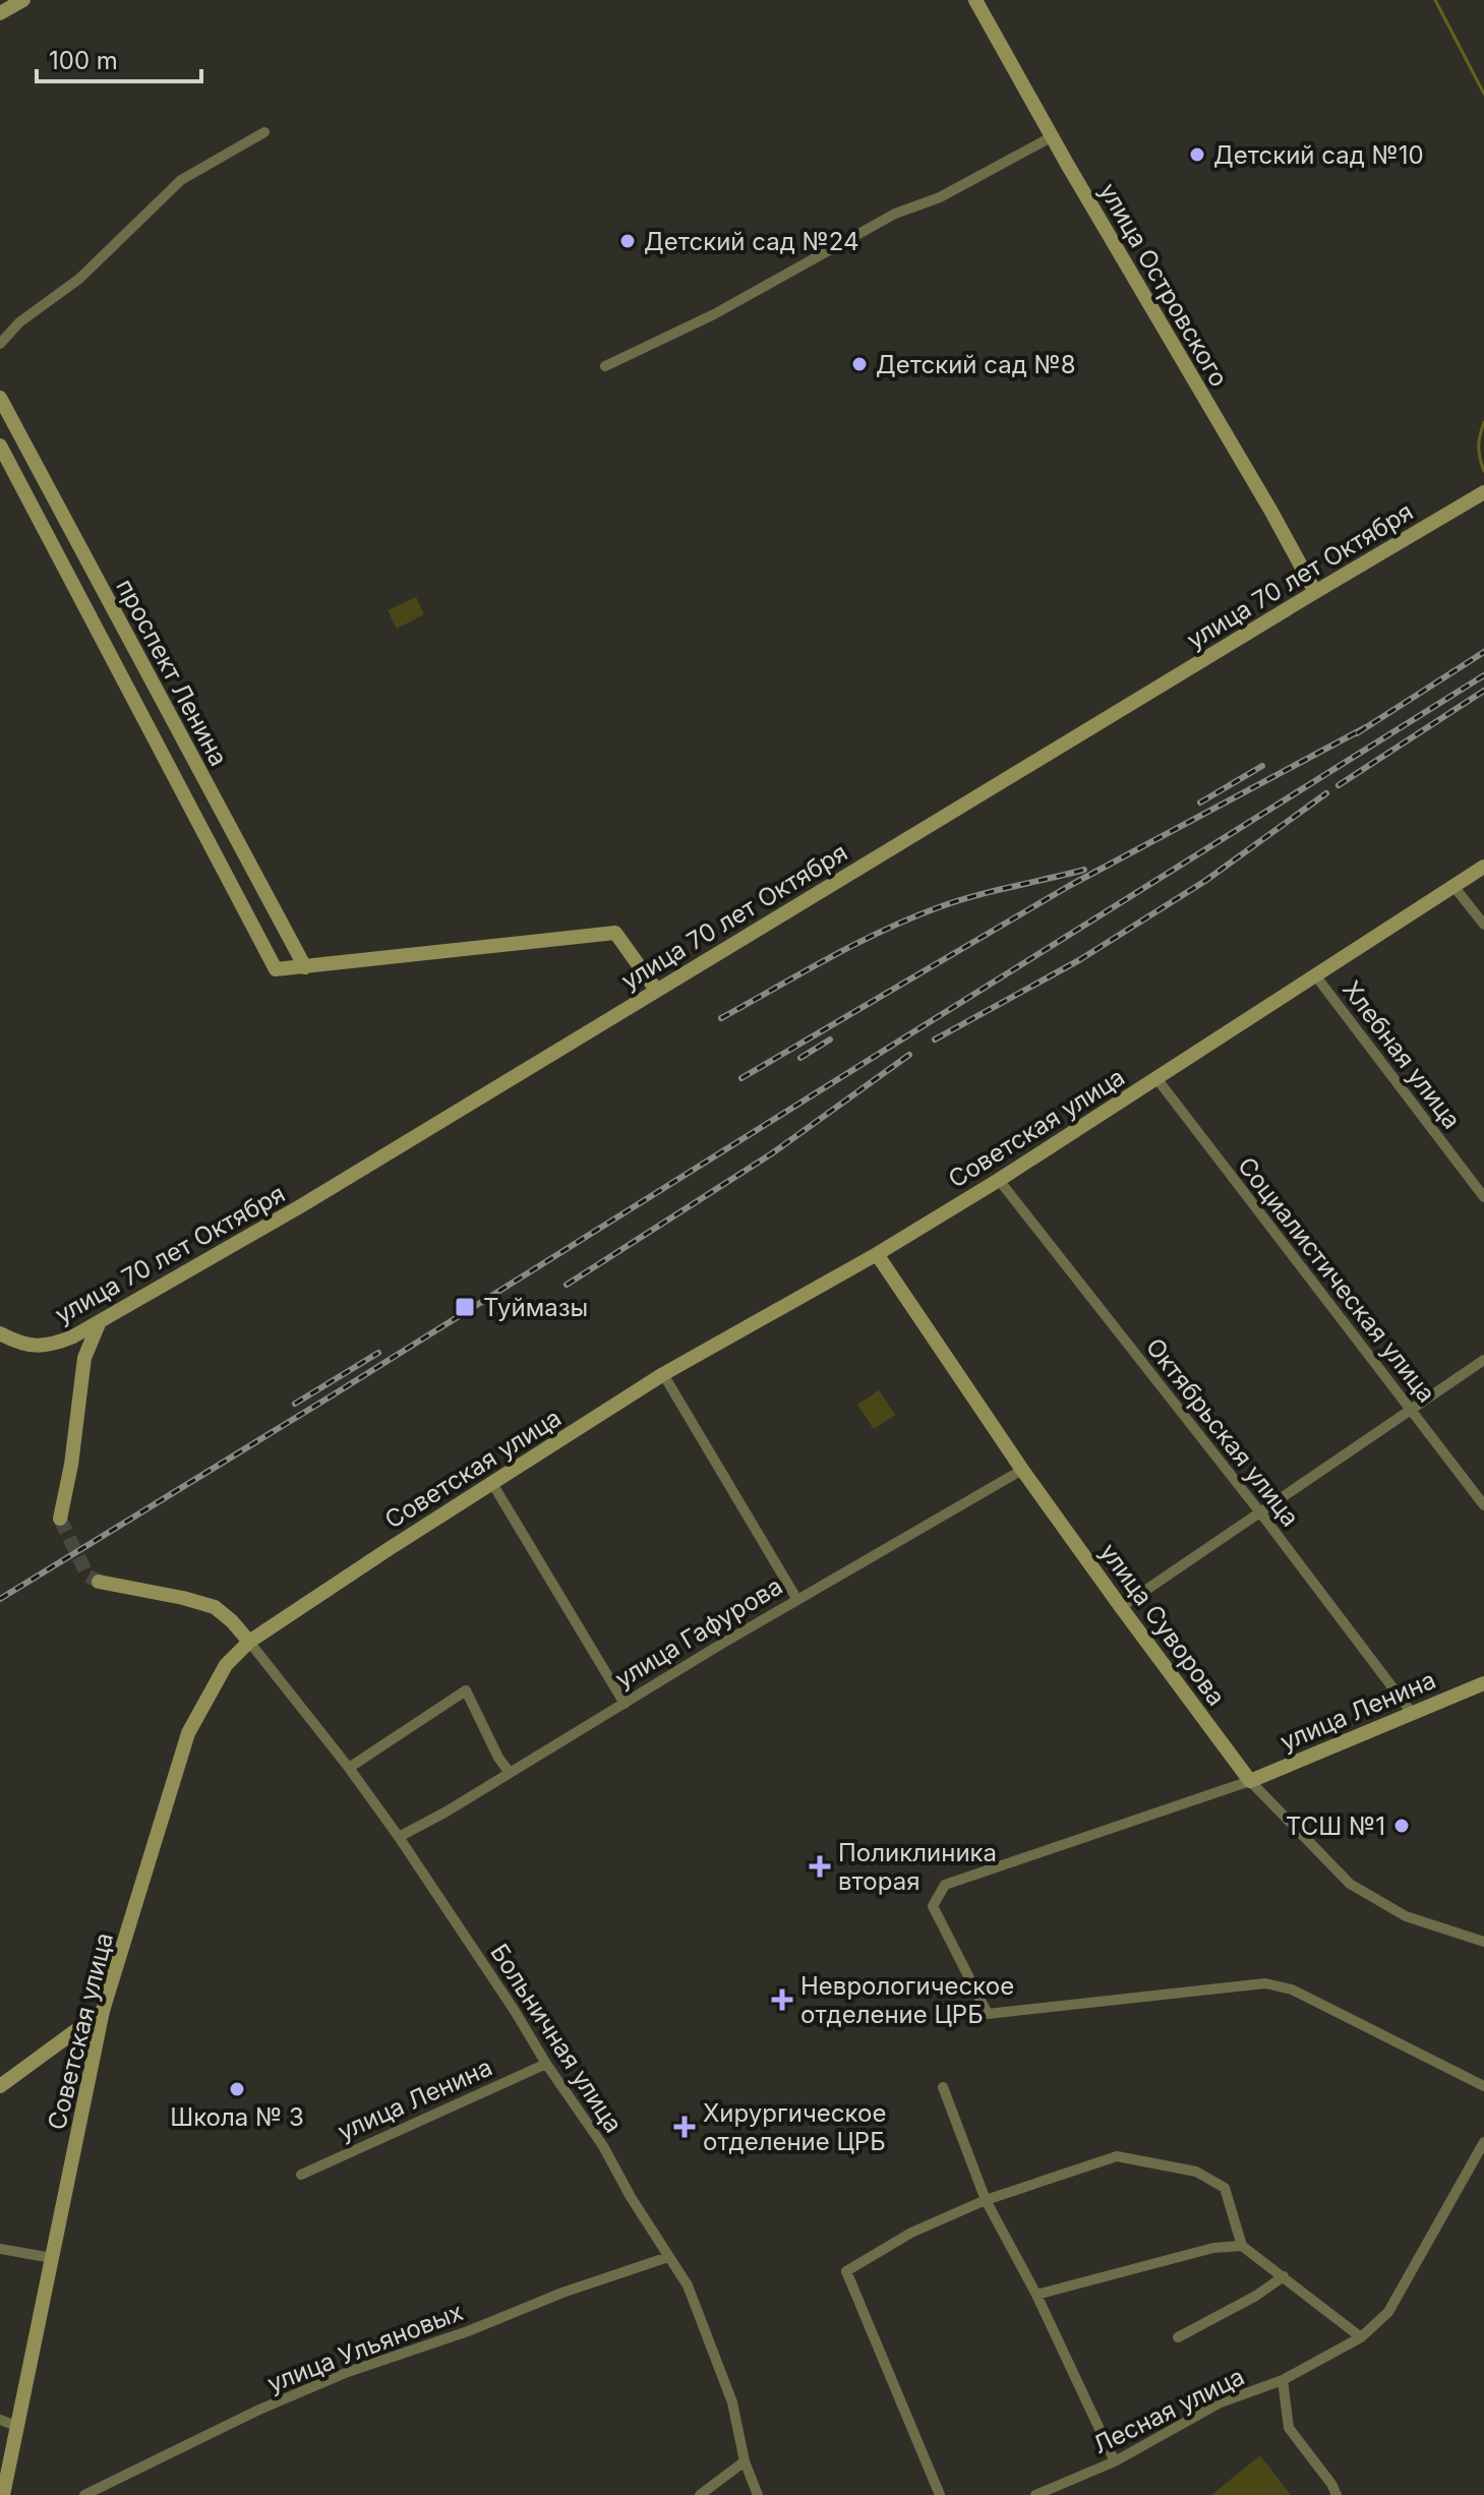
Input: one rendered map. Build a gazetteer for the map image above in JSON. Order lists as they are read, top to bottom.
{
  "streets": {
    "street": [
      "улица Островского",
      "улица 70 лет Октября",
      "проспект Ленина",
      "Хлебная улица",
      "Советская улица",
      "Социалистическая улица",
      "Октябрьская улица",
      "улица Суворова",
      "улица Гафурова",
      "улица Ленина",
      "Больничная улица",
      "улица Ульяновых",
      "Лесная улица"
    ]
  },
  "crossings": [
    ["улица Островского", "улица 70 лет Октября"],
    ["Хлебная улица", "Советская улица"],
    ["Советская улица", "Социалистическая улица"],
    ["Советская улица", "Октябрьская улица"],
    ["Советская улица", "улица Суворова"],
    ["Советская улица", "Больничная улица"],
    ["Октябрьская улица", "улица Ленина"],
    ["улица Суворова", "улица Гафурова"],
    ["улица Суворова", "улица Ленина"],
    ["улица Гафурова", "Больничная улица"],
    ["улица Ленина", "Больничная улица"],
    ["Больничная улица", "улица Ульяновых"]
  ],
  "places": {
    "other": [
      "Детский сад №10",
      "Детский сад №24",
      "Детский сад №8",
      "ТСШ №1",
      "Школа № 3"
    ],
    "transit": ["Туймазы"],
    "health": ["Поликлиника вторая", "Неврологическое отделение ЦРБ", "Хирургическое отделение ЦРБ"]
  },
  "scale_bar": "100 m"
}
